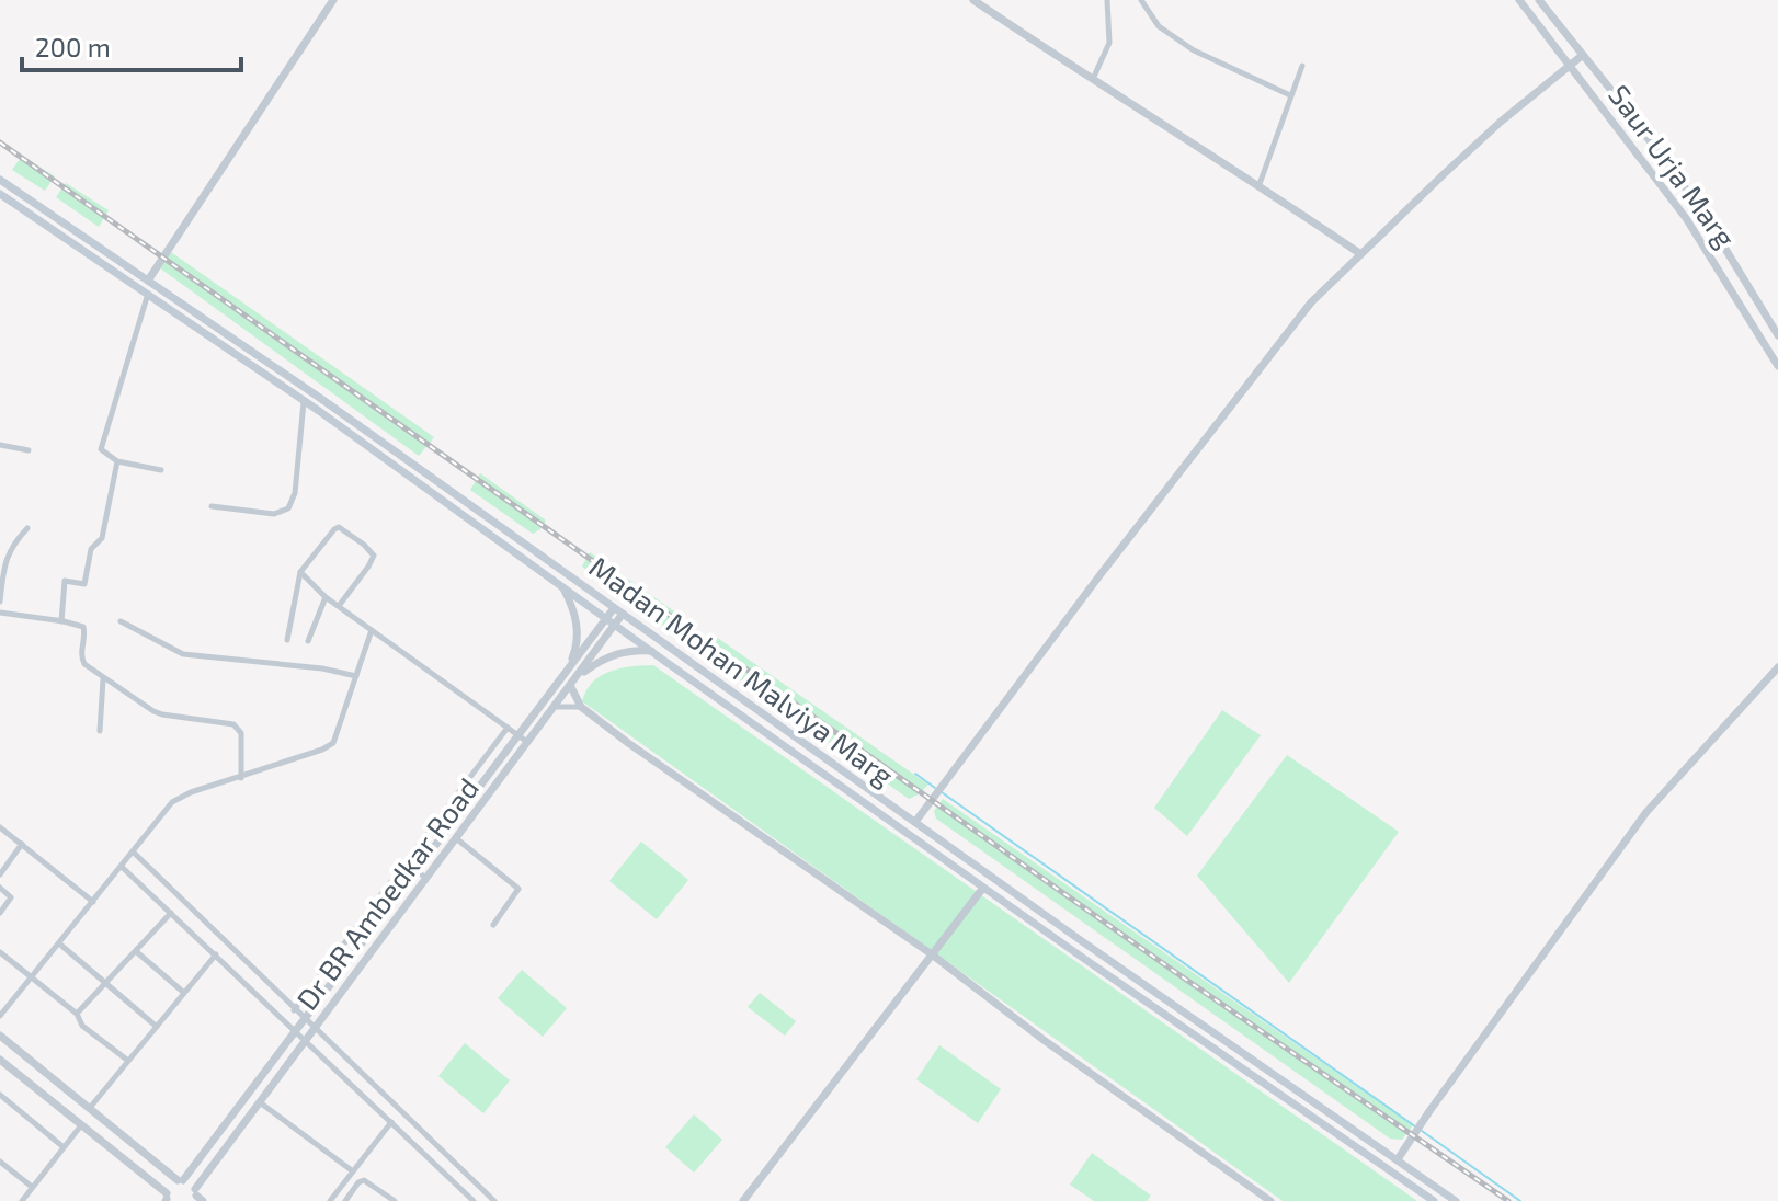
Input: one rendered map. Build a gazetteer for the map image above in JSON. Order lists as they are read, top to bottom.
{
  "streets": {
    "main road": ["Madan Mohan Malviya Marg"],
    "street": ["Saur Urja Marg", "Dr BR Ambedkar Road"]
  },
  "crossings": [
    ["Madan Mohan Malviya Marg", "Dr BR Ambedkar Road"]
  ],
  "scale_bar": "200 m"
}
